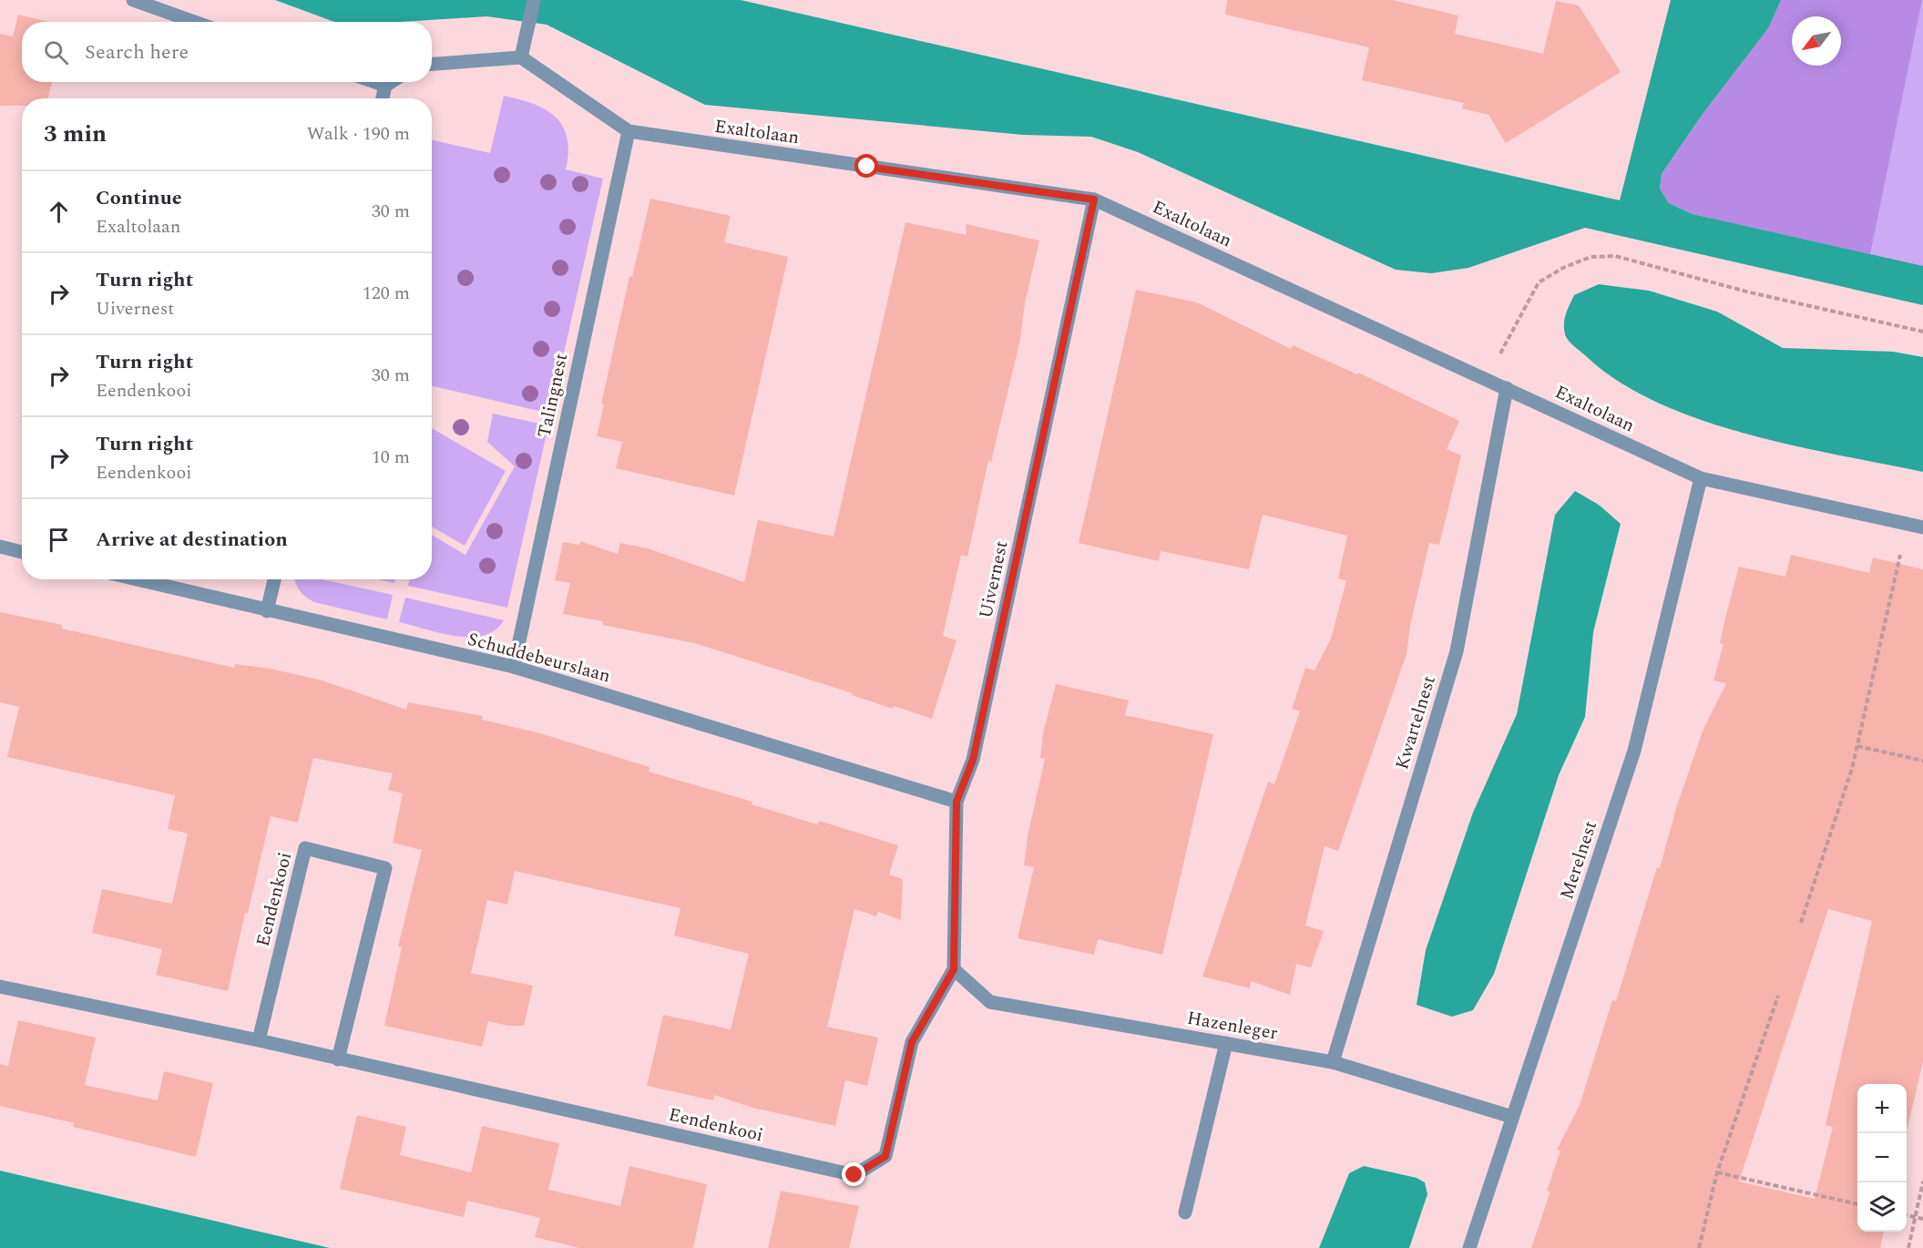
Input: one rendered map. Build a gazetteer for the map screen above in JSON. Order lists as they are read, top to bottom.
{
  "streets": {
    "street": [
      "Exaltolaan",
      "Talingnest",
      "Uivernest",
      "Schuddebeurslaan",
      "Kwartelnest",
      "Merelnest",
      "Eendenkooi",
      "Hazenleger"
    ]
  },
  "crossings": [
    ["Exaltolaan", "Talingnest"],
    ["Exaltolaan", "Uivernest"],
    ["Exaltolaan", "Kwartelnest"],
    ["Exaltolaan", "Merelnest"],
    ["Talingnest", "Schuddebeurslaan"],
    ["Uivernest", "Schuddebeurslaan"],
    ["Uivernest", "Eendenkooi"],
    ["Uivernest", "Hazenleger"],
    ["Kwartelnest", "Hazenleger"],
    ["Merelnest", "Hazenleger"],
    ["Eendenkooi", "Hazenleger"]
  ],
  "north": "bottom left",
  "page": {
    "search": "Search here",
    "heading": ["3 min", "Walk · 190 m"],
    "list": [
      ["Continue", "Exaltolaan", "30 m"],
      ["Turn right", "Uivernest", "120 m"],
      ["Turn right", "Eendenkooi", "30 m"],
      ["Turn right", "Eendenkooi", "10 m"],
      "Arrive at destination"
    ],
    "map_buttons": ["+", "−"]
  }
}
